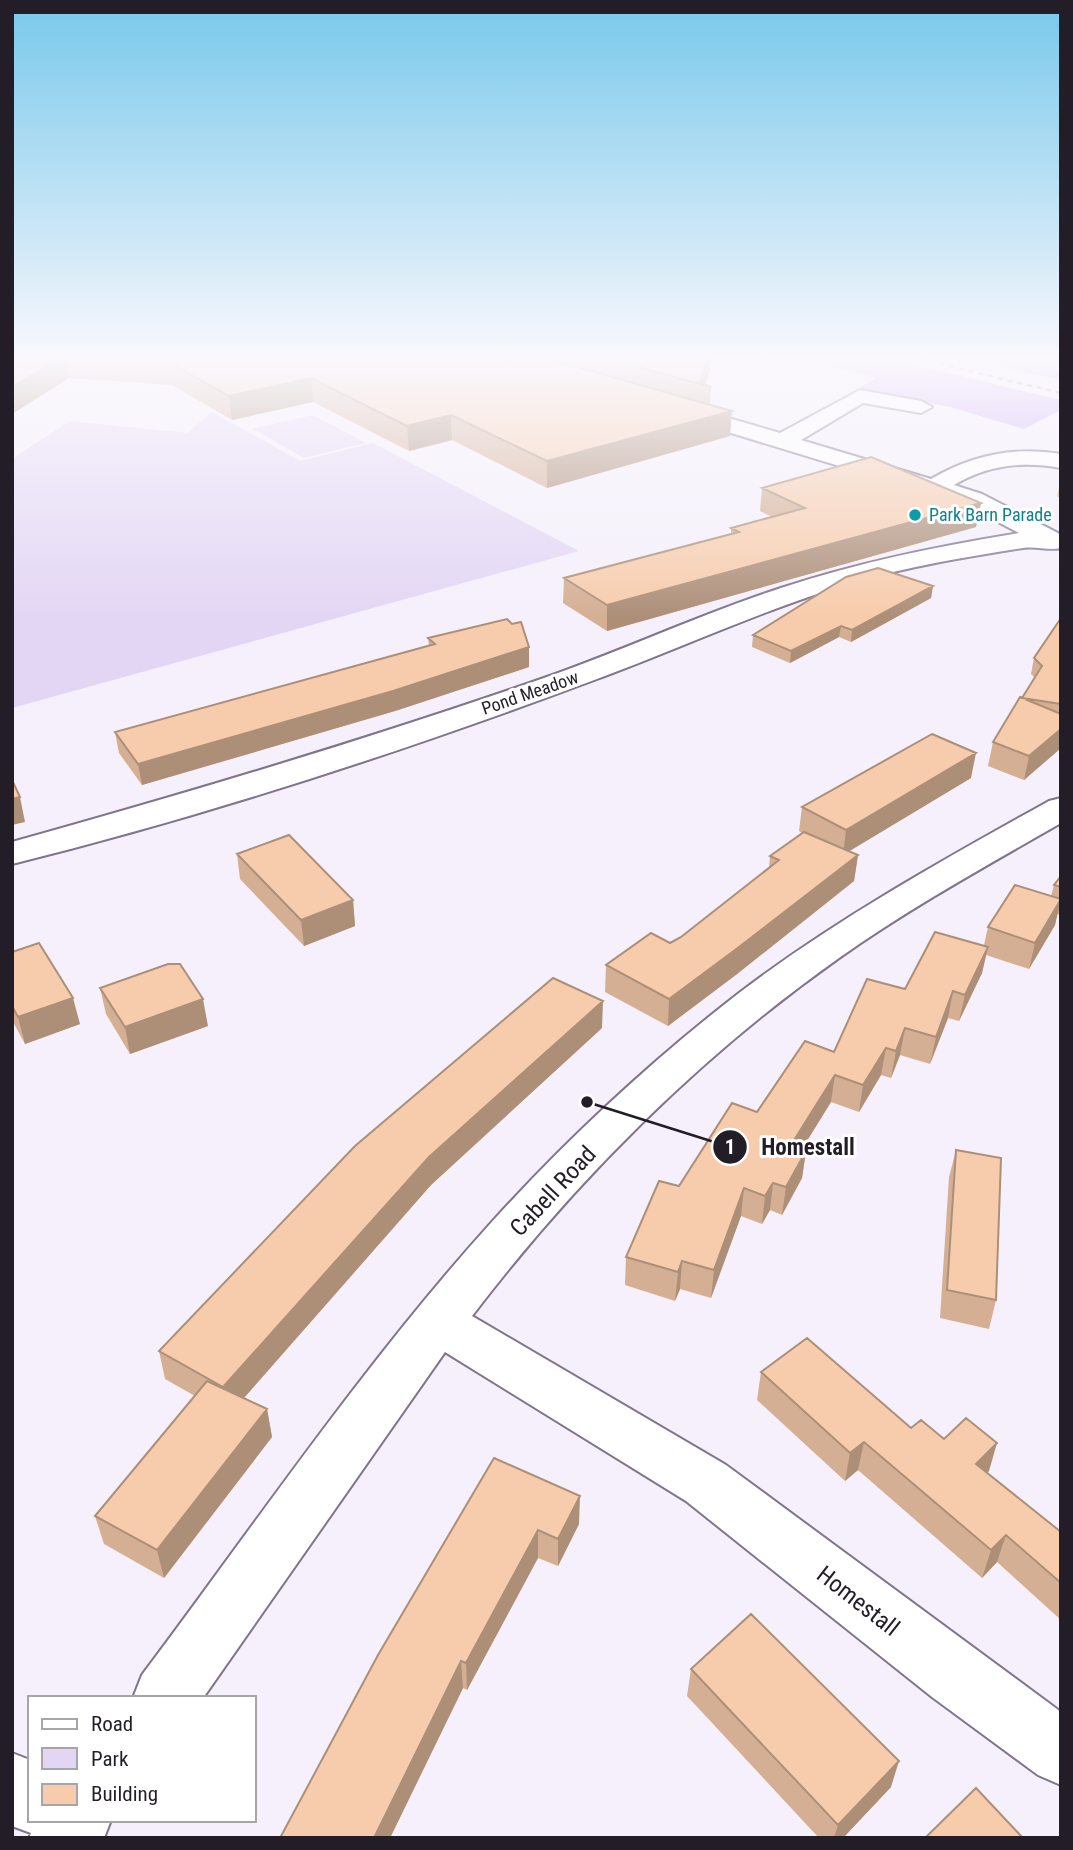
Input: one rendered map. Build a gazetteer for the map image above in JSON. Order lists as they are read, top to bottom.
{
  "streets": {
    "street": ["Pond Meadow", "Cabell Road", "Homestall"]
  },
  "crossings": [
    ["Cabell Road", "Homestall"]
  ],
  "places": ["Park Barn Parade", "Homestall"],
  "legend": ["Road", "Park", "Building"]
}
